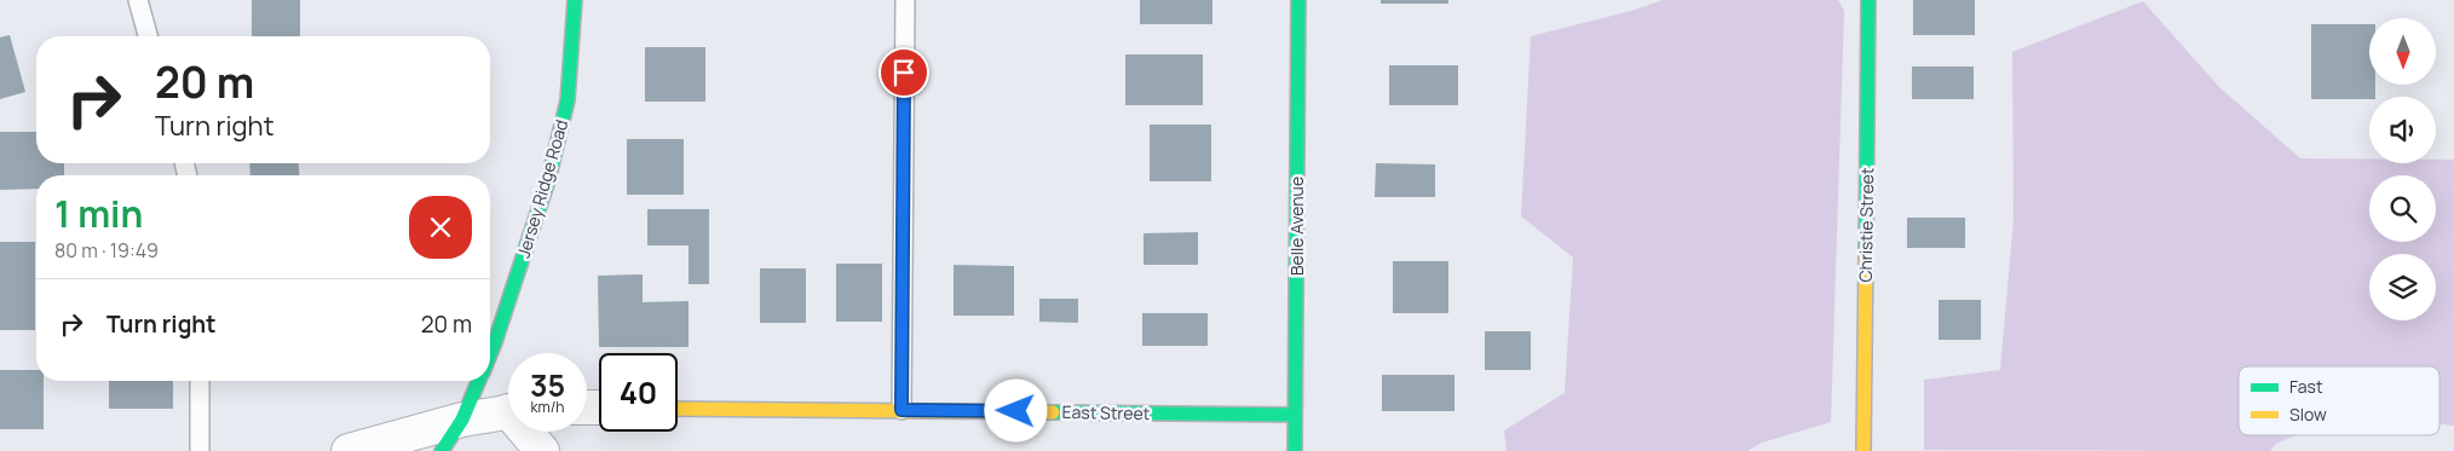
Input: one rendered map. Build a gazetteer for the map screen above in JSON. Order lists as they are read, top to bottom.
{
  "streets": {
    "street": [
      "Jersey Ridge Road",
      "Christie Street",
      "Belle Avenue",
      "East Street"
    ]
  },
  "crossings": [
    ["Belle Avenue", "East Street"]
  ],
  "legend": ["Fast", "Slow"],
  "north": "bottom",
  "page": {
    "turn": ["20 m", "Turn right"],
    "heading": ["1 min", "80 m · 19:49"],
    "list": [
      {
        "name": "Turn right",
        "value": "20 m"
      }
    ],
    "speed": "35 km/h",
    "limit": "40"
  }
}
